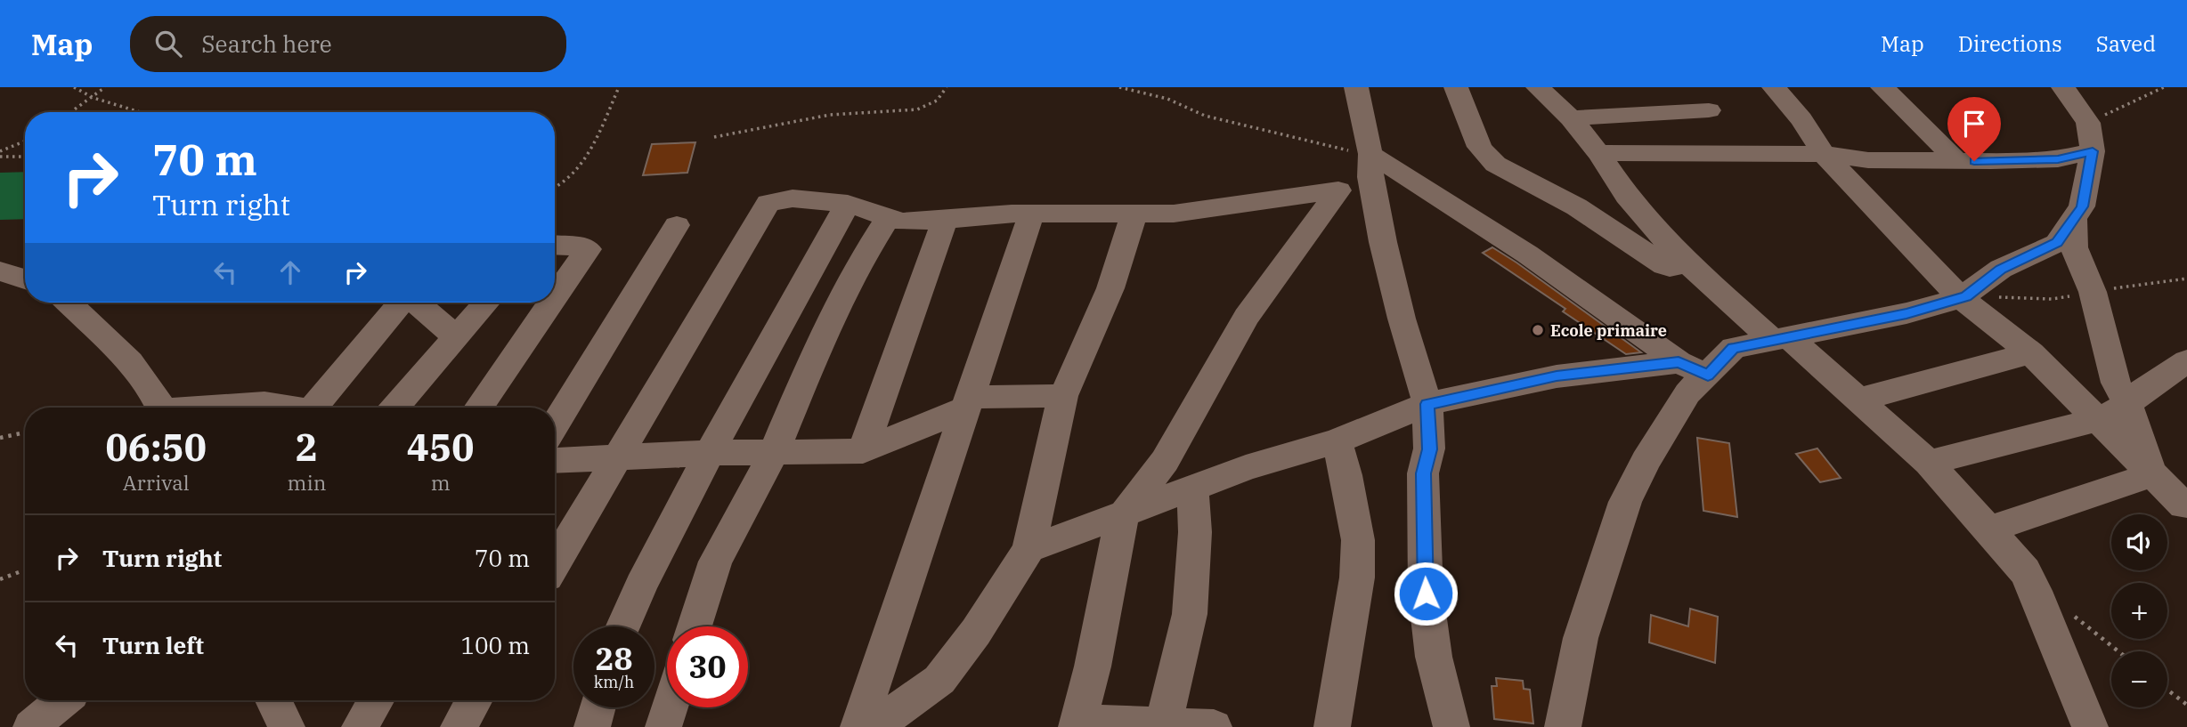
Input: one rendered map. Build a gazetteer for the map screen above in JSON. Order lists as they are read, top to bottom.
{
  "places": ["Ecole primaire"],
  "page": {
    "header": "Map",
    "search": "Search here",
    "nav": ["Map", "Directions", "Saved"],
    "turn": ["70 m", "Turn right"],
    "eta": [
      "06:50",
      "Arrival",
      "2",
      "min",
      "450",
      "m"
    ],
    "list": [
      {
        "name": "Turn right",
        "value": "70 m"
      },
      {
        "name": "Turn left",
        "value": "100 m"
      }
    ],
    "map_buttons": ["+", "−"],
    "speed": "28 km/h",
    "limit": "30"
  }
}
